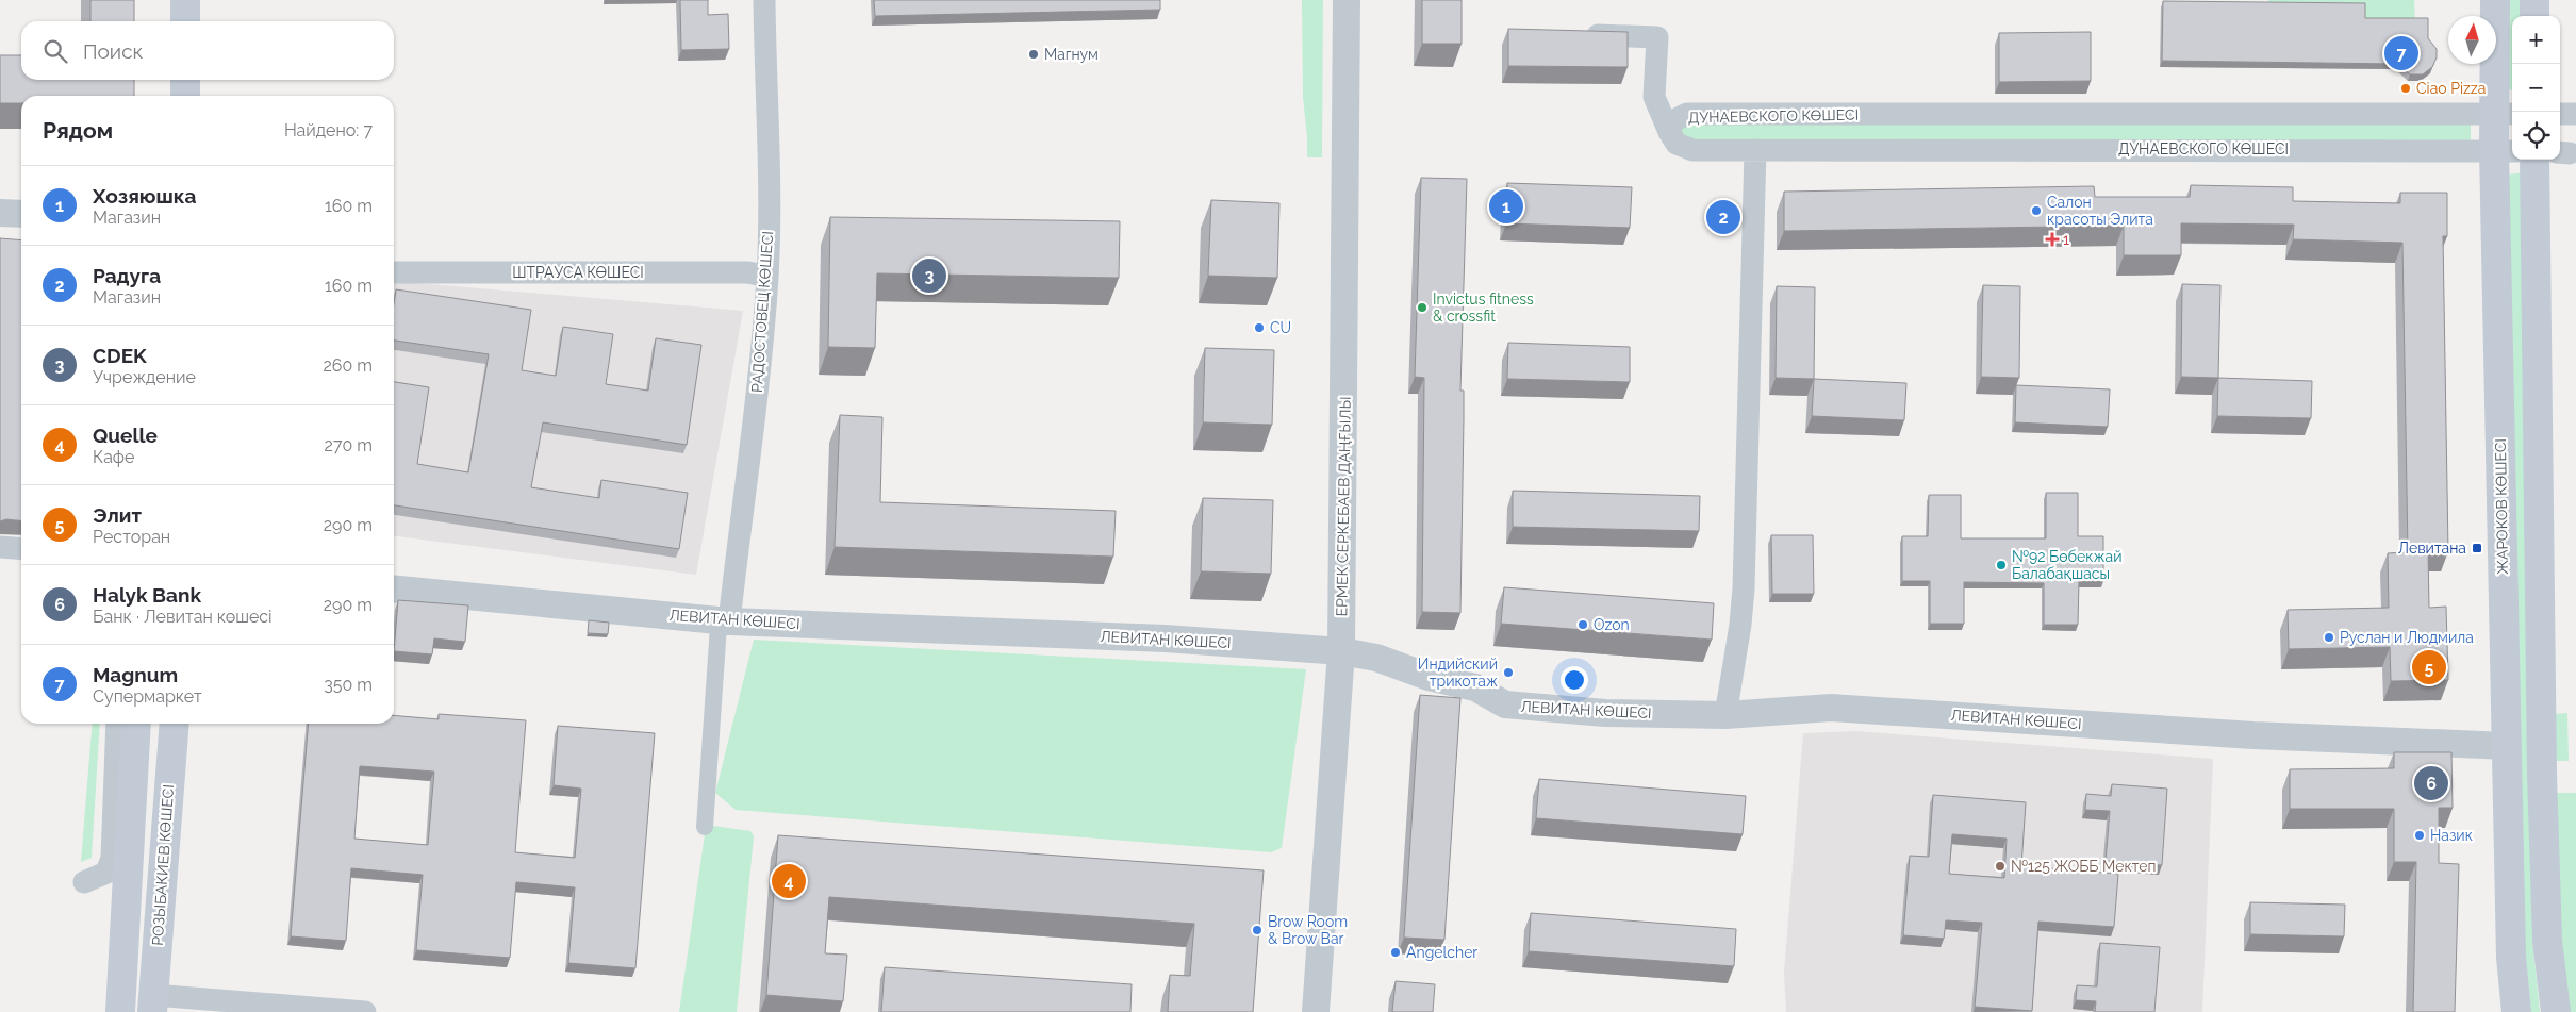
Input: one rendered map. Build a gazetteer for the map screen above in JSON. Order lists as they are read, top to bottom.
{
  "streets": {
    "main road": ["ЖАРОКОВ КӨШЕСІ", "РОЗЫБАКИЕВ КӨШЕСІ"],
    "street": [
      "ДУНАЕВСКОГО КӨШЕСІ",
      "ШТРАУСА КӨШЕСІ",
      "РАДОСТОВЕЦ КӨШЕСІ",
      "ЕРМЕК СЕРКЕБАЕВ ДАҢҒЫЛЫ",
      "ЛЕВИТАН КӨШЕСІ"
    ]
  },
  "crossings": [
    ["ДУНАЕВСКОГО КӨШЕСІ", "ЖАРОКОВ КӨШЕСІ"],
    ["ШТРАУСА КӨШЕСІ", "РАДОСТОВЕЦ КӨШЕСІ"],
    ["РАДОСТОВЕЦ КӨШЕСІ", "ЛЕВИТАН КӨШЕСІ"],
    ["ЕРМЕК СЕРКЕБАЕВ ДАҢҒЫЛЫ", "ЛЕВИТАН КӨШЕСІ"],
    ["ЖАРОКОВ КӨШЕСІ", "ЛЕВИТАН КӨШЕСІ"]
  ],
  "places": {
    "other": [
      "Магнум",
      "Ciao Pizza",
      "Салон красоты Элита",
      "Invictus fitness & crossfit",
      "CU",
      "№92 Бөбекжай Балабақшасы",
      "Ozon",
      "Руслан и Людмила",
      "Индийский трикотаж",
      "Назик",
      "№125 ЖОББ Мектеп",
      "Brow Room & Brow Bar",
      "Angelcher"
    ],
    "health": ["1"],
    "transit": ["Левитана"]
  },
  "north": "top",
  "page": {
    "map_buttons": ["+", "−"],
    "search": "Поиск",
    "pins": [
      "7",
      "1",
      "2",
      "3",
      "5",
      "6",
      "4"
    ],
    "heading": ["Рядом", "Найдено: 7"],
    "list": [
      {
        "mark": "1",
        "name": "Хозяюшка",
        "note": "Магазин",
        "value": "160 m"
      },
      {
        "mark": "2",
        "name": "Радуга",
        "note": "Магазин",
        "value": "160 m"
      },
      {
        "mark": "3",
        "name": "CDEK",
        "note": "Учреждение",
        "value": "260 m"
      },
      {
        "mark": "4",
        "name": "Quelle",
        "note": "Кафе",
        "value": "270 m"
      },
      {
        "mark": "5",
        "name": "Элит",
        "note": "Ресторан",
        "value": "290 m"
      },
      {
        "mark": "6",
        "name": "Halyk Bank",
        "note": "Банк · Левитан көшесі",
        "value": "290 m"
      },
      {
        "mark": "7",
        "name": "Magnum",
        "note": "Супермаркет",
        "value": "350 m"
      }
    ]
  }
}
